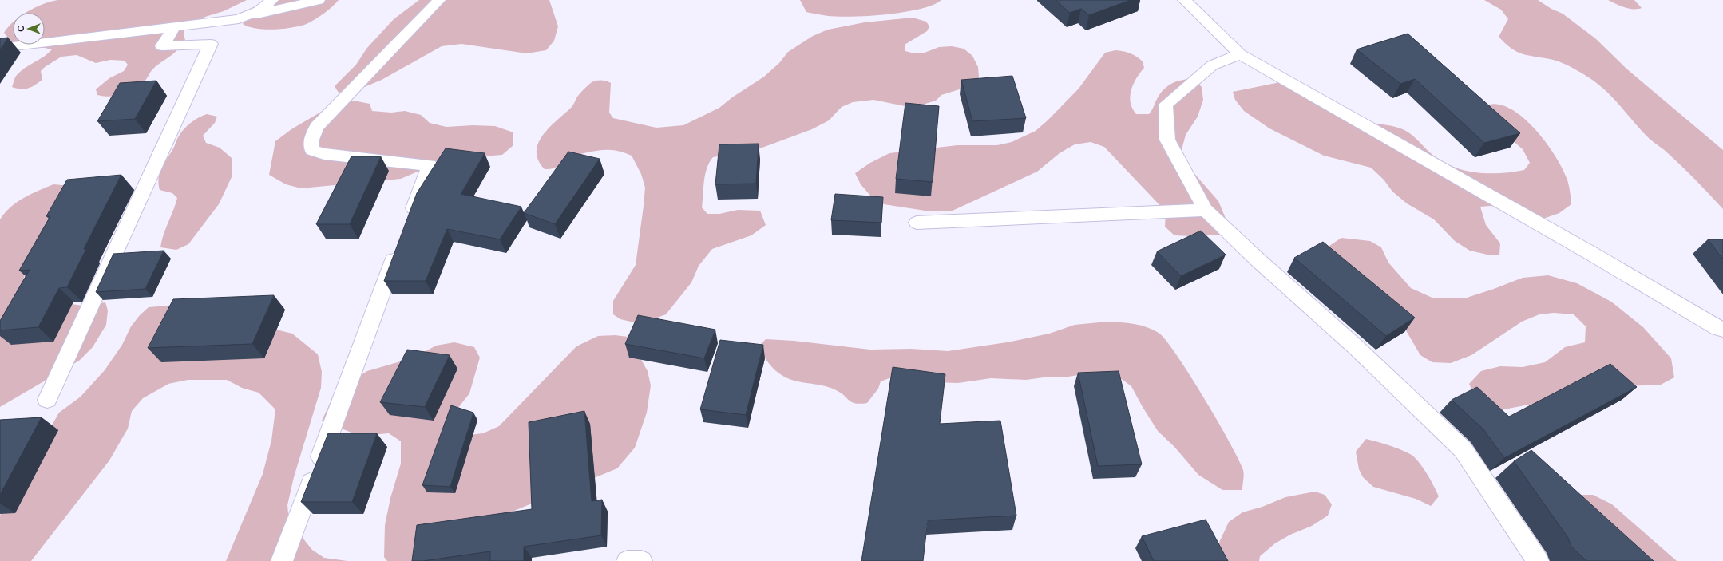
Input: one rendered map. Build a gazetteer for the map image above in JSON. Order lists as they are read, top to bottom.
{
  "north": "left"
}
